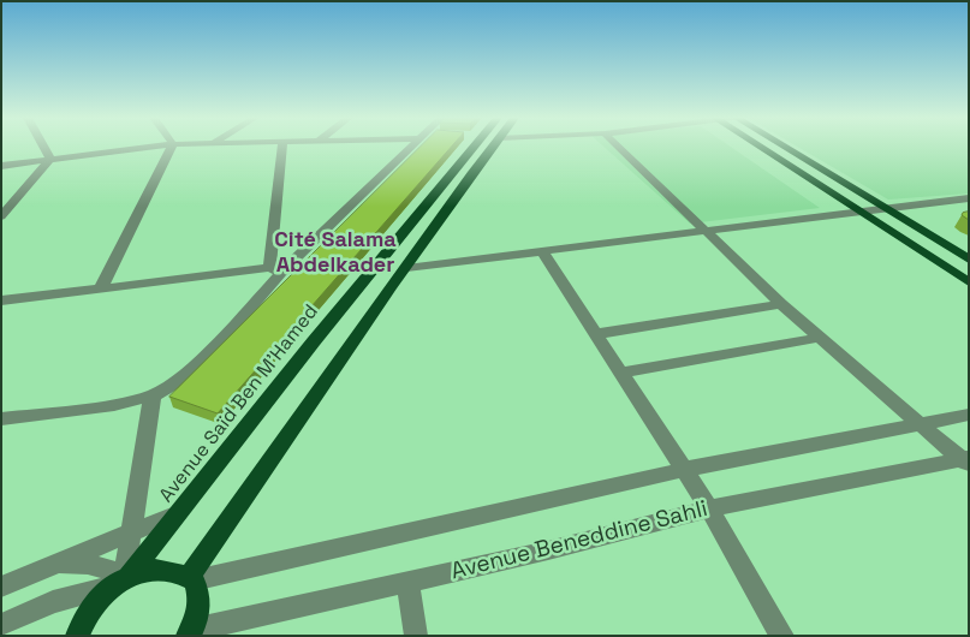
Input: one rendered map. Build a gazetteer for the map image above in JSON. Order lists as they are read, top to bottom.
{
  "streets": {
    "main road": ["Avenue Saïd Ben M'Hamed"],
    "street": ["Avenue Beneddine Sahli"]
  },
  "districts": ["Cité Salama Abdelkader"]
}
